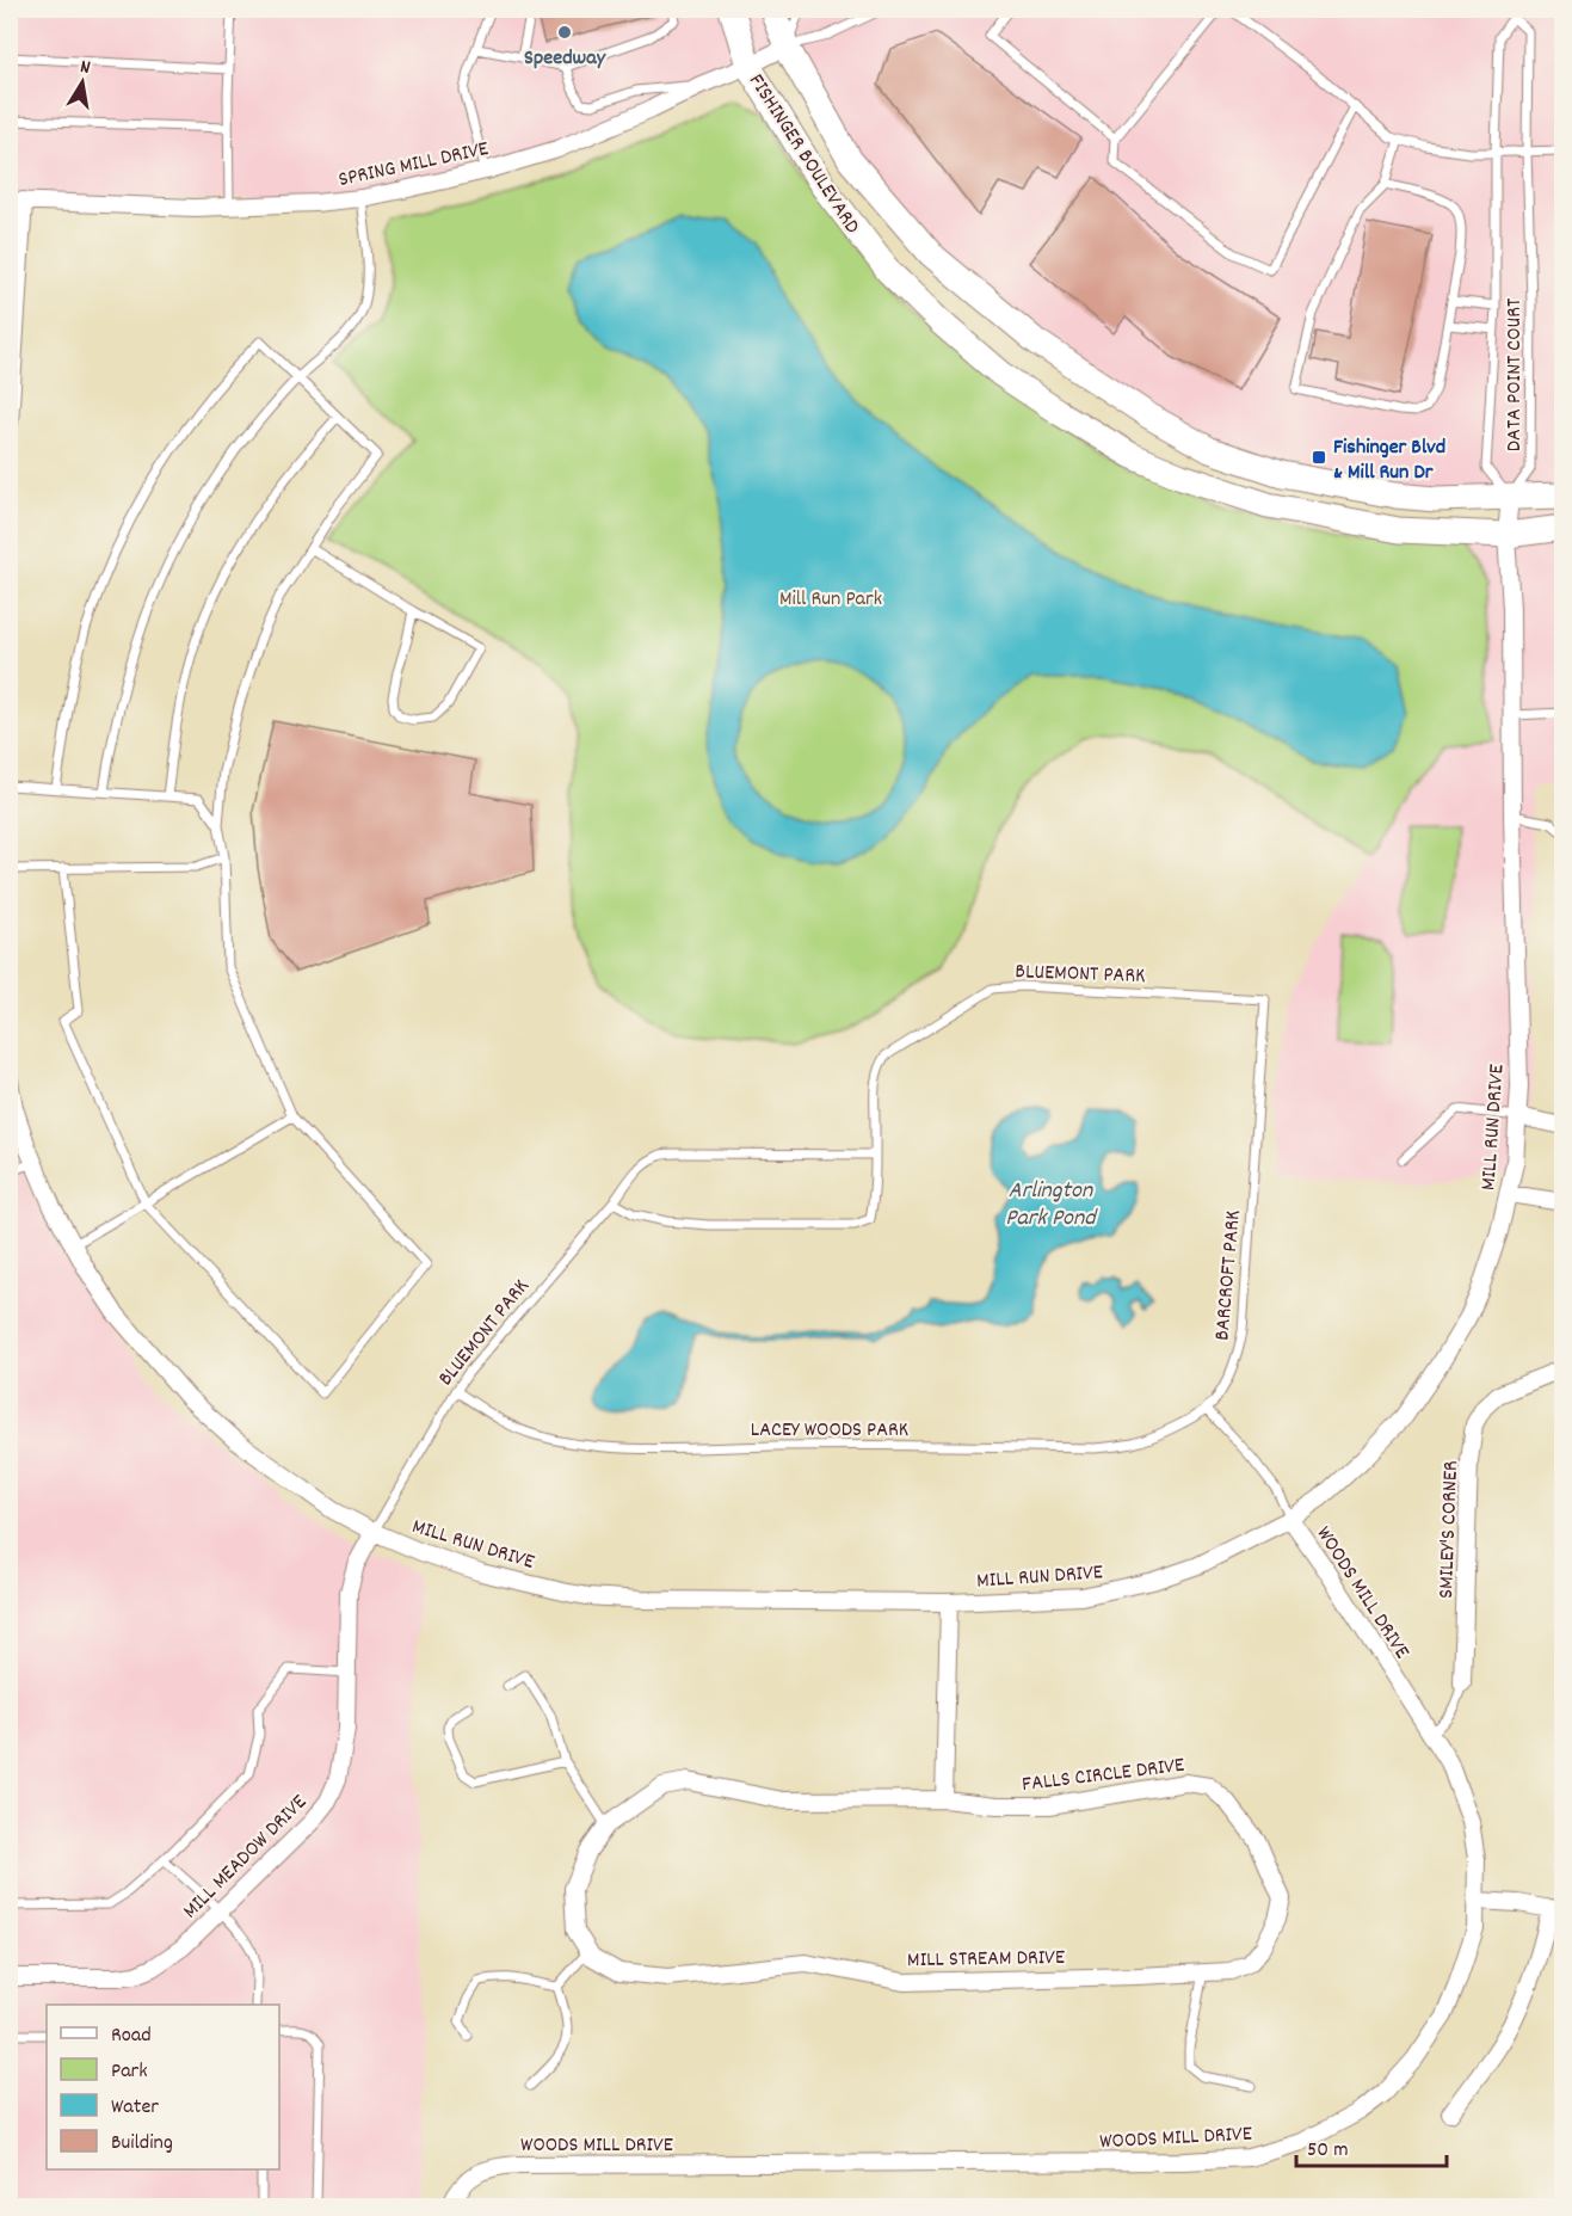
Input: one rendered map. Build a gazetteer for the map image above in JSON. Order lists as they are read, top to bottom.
{
  "streets": {
    "main road": ["FISHINGER BOULEVARD"],
    "street": [
      "SPRING MILL DRIVE",
      "MILL RUN DRIVE",
      "SMILEY'S CORNER",
      "WOODS MILL DRIVE",
      "FALLS CIRCLE DRIVE",
      "MILL MEADOW DRIVE",
      "MILL STREAM DRIVE"
    ],
    "lane": [
      "DATA POINT COURT",
      "BLUEMONT PARK",
      "BARCROFT PARK",
      "LACEY WOODS PARK"
    ]
  },
  "crossings": [
    ["FISHINGER BOULEVARD", "SPRING MILL DRIVE"],
    ["FISHINGER BOULEVARD", "DATA POINT COURT"],
    ["FISHINGER BOULEVARD", "MILL RUN DRIVE"],
    ["DATA POINT COURT", "MILL RUN DRIVE"],
    ["BLUEMONT PARK", "MILL RUN DRIVE"],
    ["BLUEMONT PARK", "BARCROFT PARK"],
    ["BLUEMONT PARK", "LACEY WOODS PARK"],
    ["BLUEMONT PARK", "MILL MEADOW DRIVE"],
    ["MILL RUN DRIVE", "WOODS MILL DRIVE"],
    ["MILL RUN DRIVE", "MILL MEADOW DRIVE"],
    ["BARCROFT PARK", "LACEY WOODS PARK"],
    ["SMILEY'S CORNER", "WOODS MILL DRIVE"],
    ["FALLS CIRCLE DRIVE", "MILL STREAM DRIVE"]
  ],
  "water": ["Arlington Park Pond"],
  "parks": ["Mill Run Park"],
  "places": {
    "other": ["Speedway"],
    "transit": ["Fishinger Blvd & Mill Run Dr"]
  },
  "legend": [
    "Road",
    "Park",
    "Water",
    "Building"
  ],
  "scale_bar": "50 m",
  "north": "top"
}
